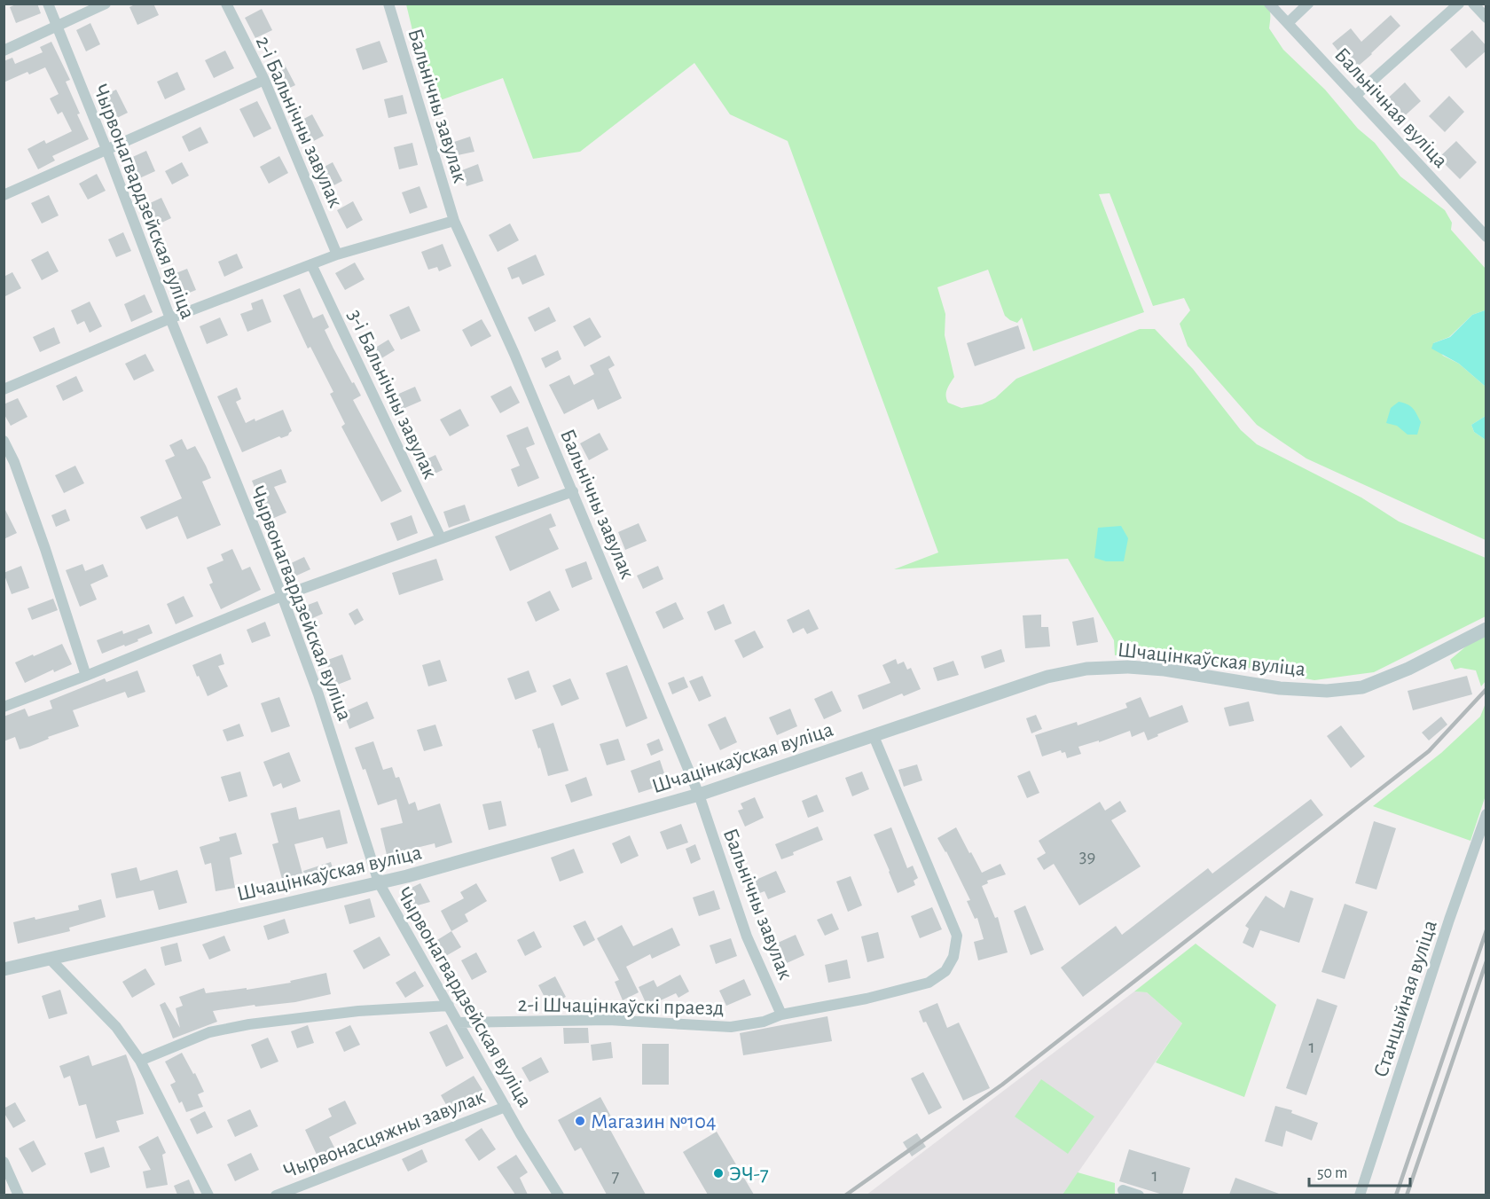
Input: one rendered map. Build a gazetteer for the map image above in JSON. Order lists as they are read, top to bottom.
{
  "streets": {
    "street": [
      "Бальнічны завулак",
      "Бальнічная вуліца",
      "2-і Бальнічны завулак",
      "Чырвонагвардзейская вуліца",
      "3-і Бальнічны завулак",
      "Шчацінкаўская вуліца",
      "Станцыйная вуліца",
      "2-і Шчацінкаўскі праезд",
      "Чырвонасцяжны завулак"
    ]
  },
  "crossings": [
    ["Бальнічны завулак", "Шчацінкаўская вуліца"],
    ["Бальнічны завулак", "2-і Шчацінкаўскі праезд"],
    ["Чырвонагвардзейская вуліца", "Шчацінкаўская вуліца"],
    ["Чырвонагвардзейская вуліца", "2-і Шчацінкаўскі праезд"],
    ["Чырвонагвардзейская вуліца", "Чырвонасцяжны завулак"],
    ["Шчацінкаўская вуліца", "2-і Шчацінкаўскі праезд"]
  ],
  "places": ["Магазин №104", "ЭЧ-7"],
  "house_numbers": [
    "39",
    "1",
    "1",
    "7"
  ],
  "scale_bar": "50 m"
}
